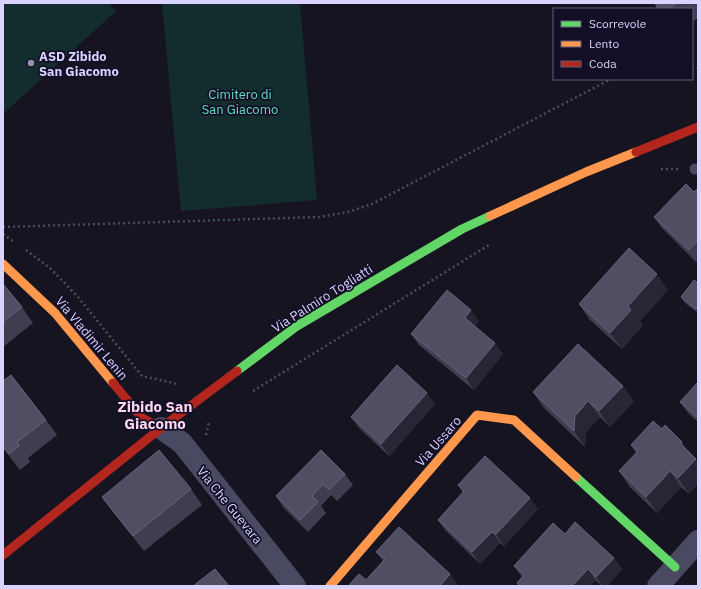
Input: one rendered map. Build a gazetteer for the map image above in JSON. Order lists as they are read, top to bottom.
{
  "streets": {
    "street": [
      "Via Palmiro Togliatti",
      "Via Vladimir Lenin",
      "Via Ussaro",
      "Via Che Guevara"
    ]
  },
  "crossings": [
    ["Via Palmiro Togliatti", "Via Vladimir Lenin"],
    ["Via Palmiro Togliatti", "Via Che Guevara"],
    ["Via Vladimir Lenin", "Via Che Guevara"]
  ],
  "districts": ["Zibido San Giacomo"],
  "parks": ["Cimitero di San Giacomo"],
  "places": ["ASD Zibido San Giacomo"],
  "legend": ["Scorrevole", "Lento", "Coda"]
}
